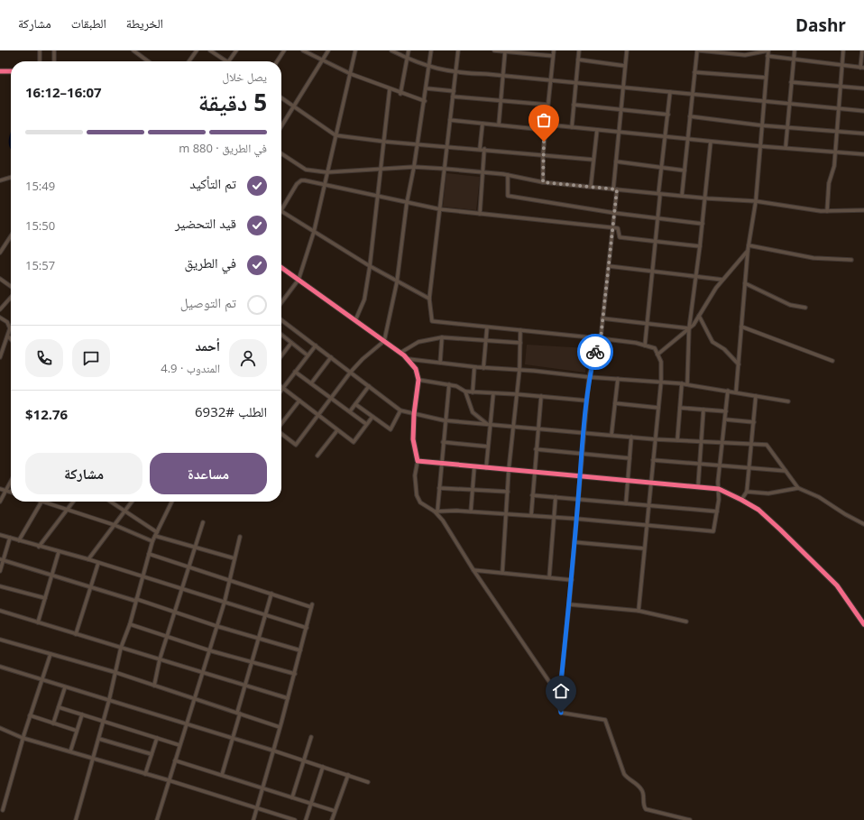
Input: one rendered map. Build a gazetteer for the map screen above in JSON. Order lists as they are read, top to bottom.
{
  "page": {
    "header": "Dashr",
    "nav": ["الخريطة", "الطبقات", "مشاركة"],
    "heading": ["5 دقيقة", "يصل خلال", "16:07–16:12"],
    "panel": [
      "أحمد",
      "المندوب · 4.9",
      "الطلب #6932",
      "$12.76"
    ],
    "bar": "في الطريق · 880 m",
    "list": [
      ["تم التأكيد", "15:49"],
      ["قيد التحضير", "15:50"],
      ["في الطريق", "15:57"],
      "تم التوصيل"
    ],
    "buttons": ["مساعدة", "مشاركة"]
  }
}
